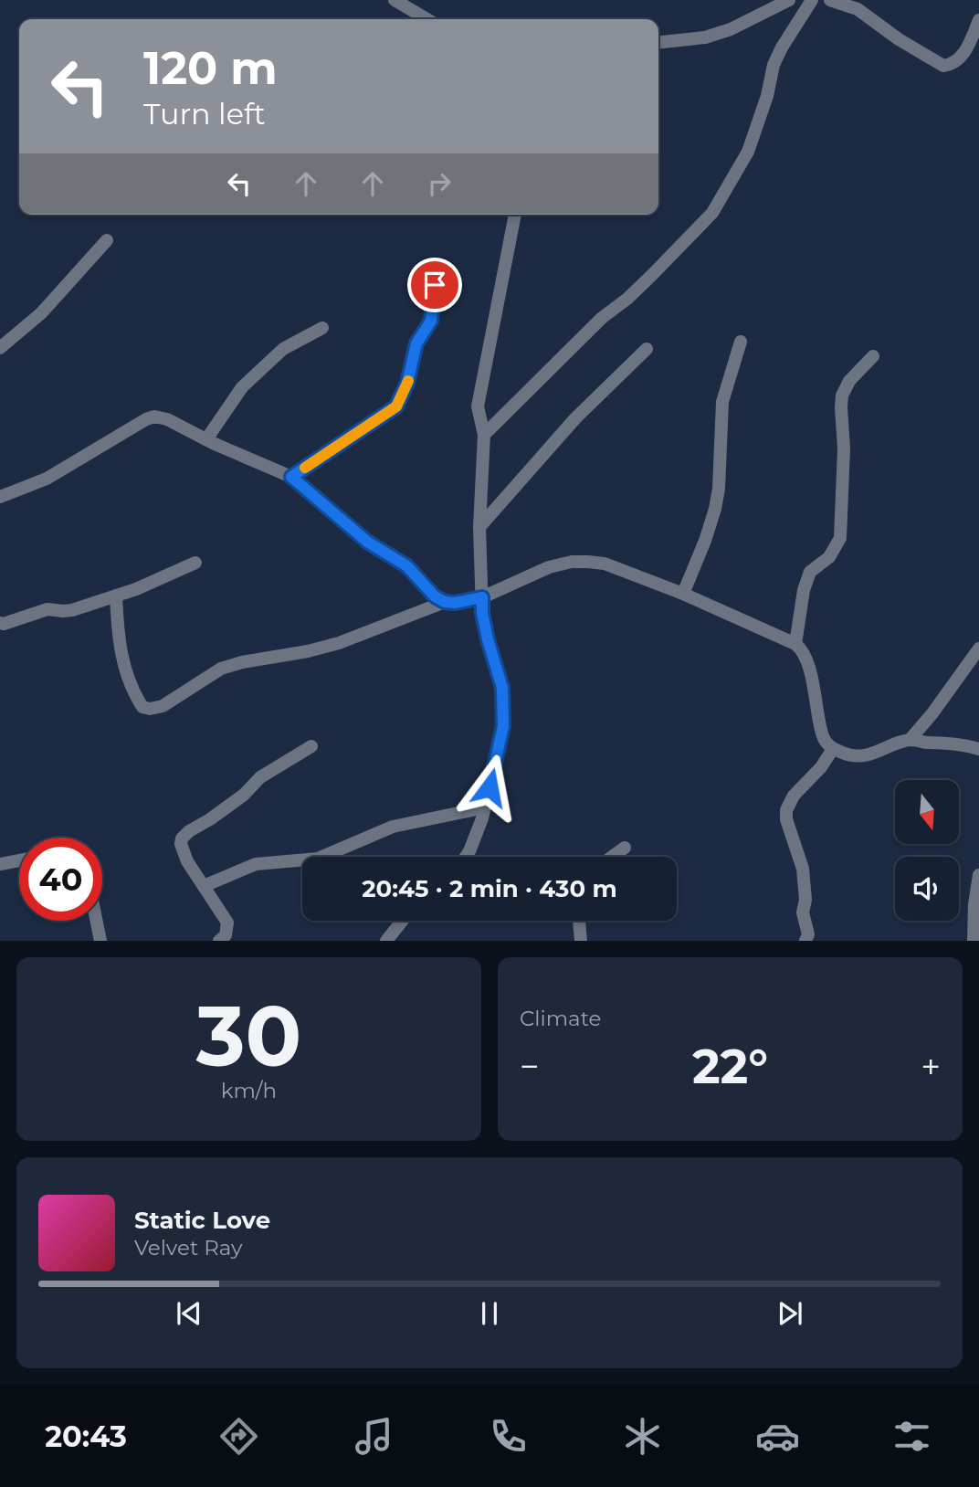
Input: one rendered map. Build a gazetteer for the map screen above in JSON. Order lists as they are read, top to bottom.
{
  "north": "bottom",
  "page": {
    "turn": ["120 m", "Turn left"],
    "limit": "40",
    "trip": "20:45 · 2 min · 430 m",
    "tile": [
      ["30", "km/h"],
      "Climate"
    ],
    "heat": ["−", "22°", "+"],
    "song": ["Static Love", "Velvet Ray"],
    "tabs": "20:43"
  }
}
